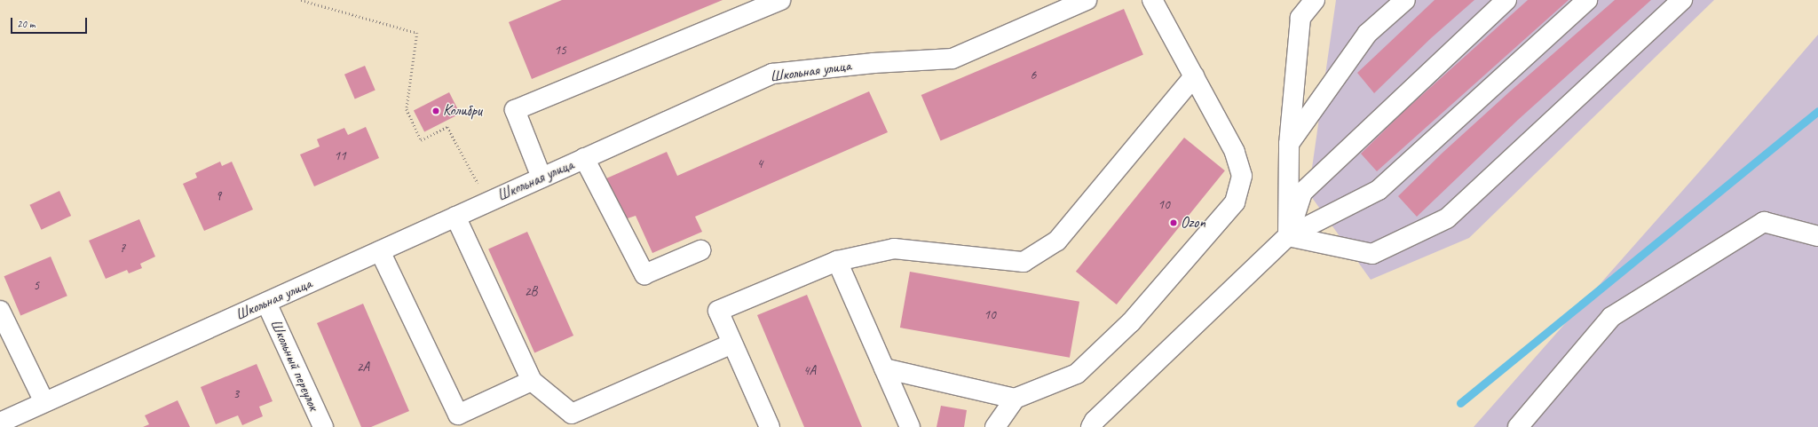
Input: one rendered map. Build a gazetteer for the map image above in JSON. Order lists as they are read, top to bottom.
{
  "streets": {
    "street": ["Школьная улица", "Школьный переулок"]
  },
  "crossings": [
    ["Школьная улица", "Школьный переулок"]
  ],
  "places": ["Колибри", "Ozon"],
  "house_numbers": [
    "15",
    "6",
    "11",
    "4",
    "9",
    "10",
    "7",
    "5",
    "2В",
    "10",
    "2А",
    "4А",
    "3"
  ],
  "scale_bar": "20 m"
}
